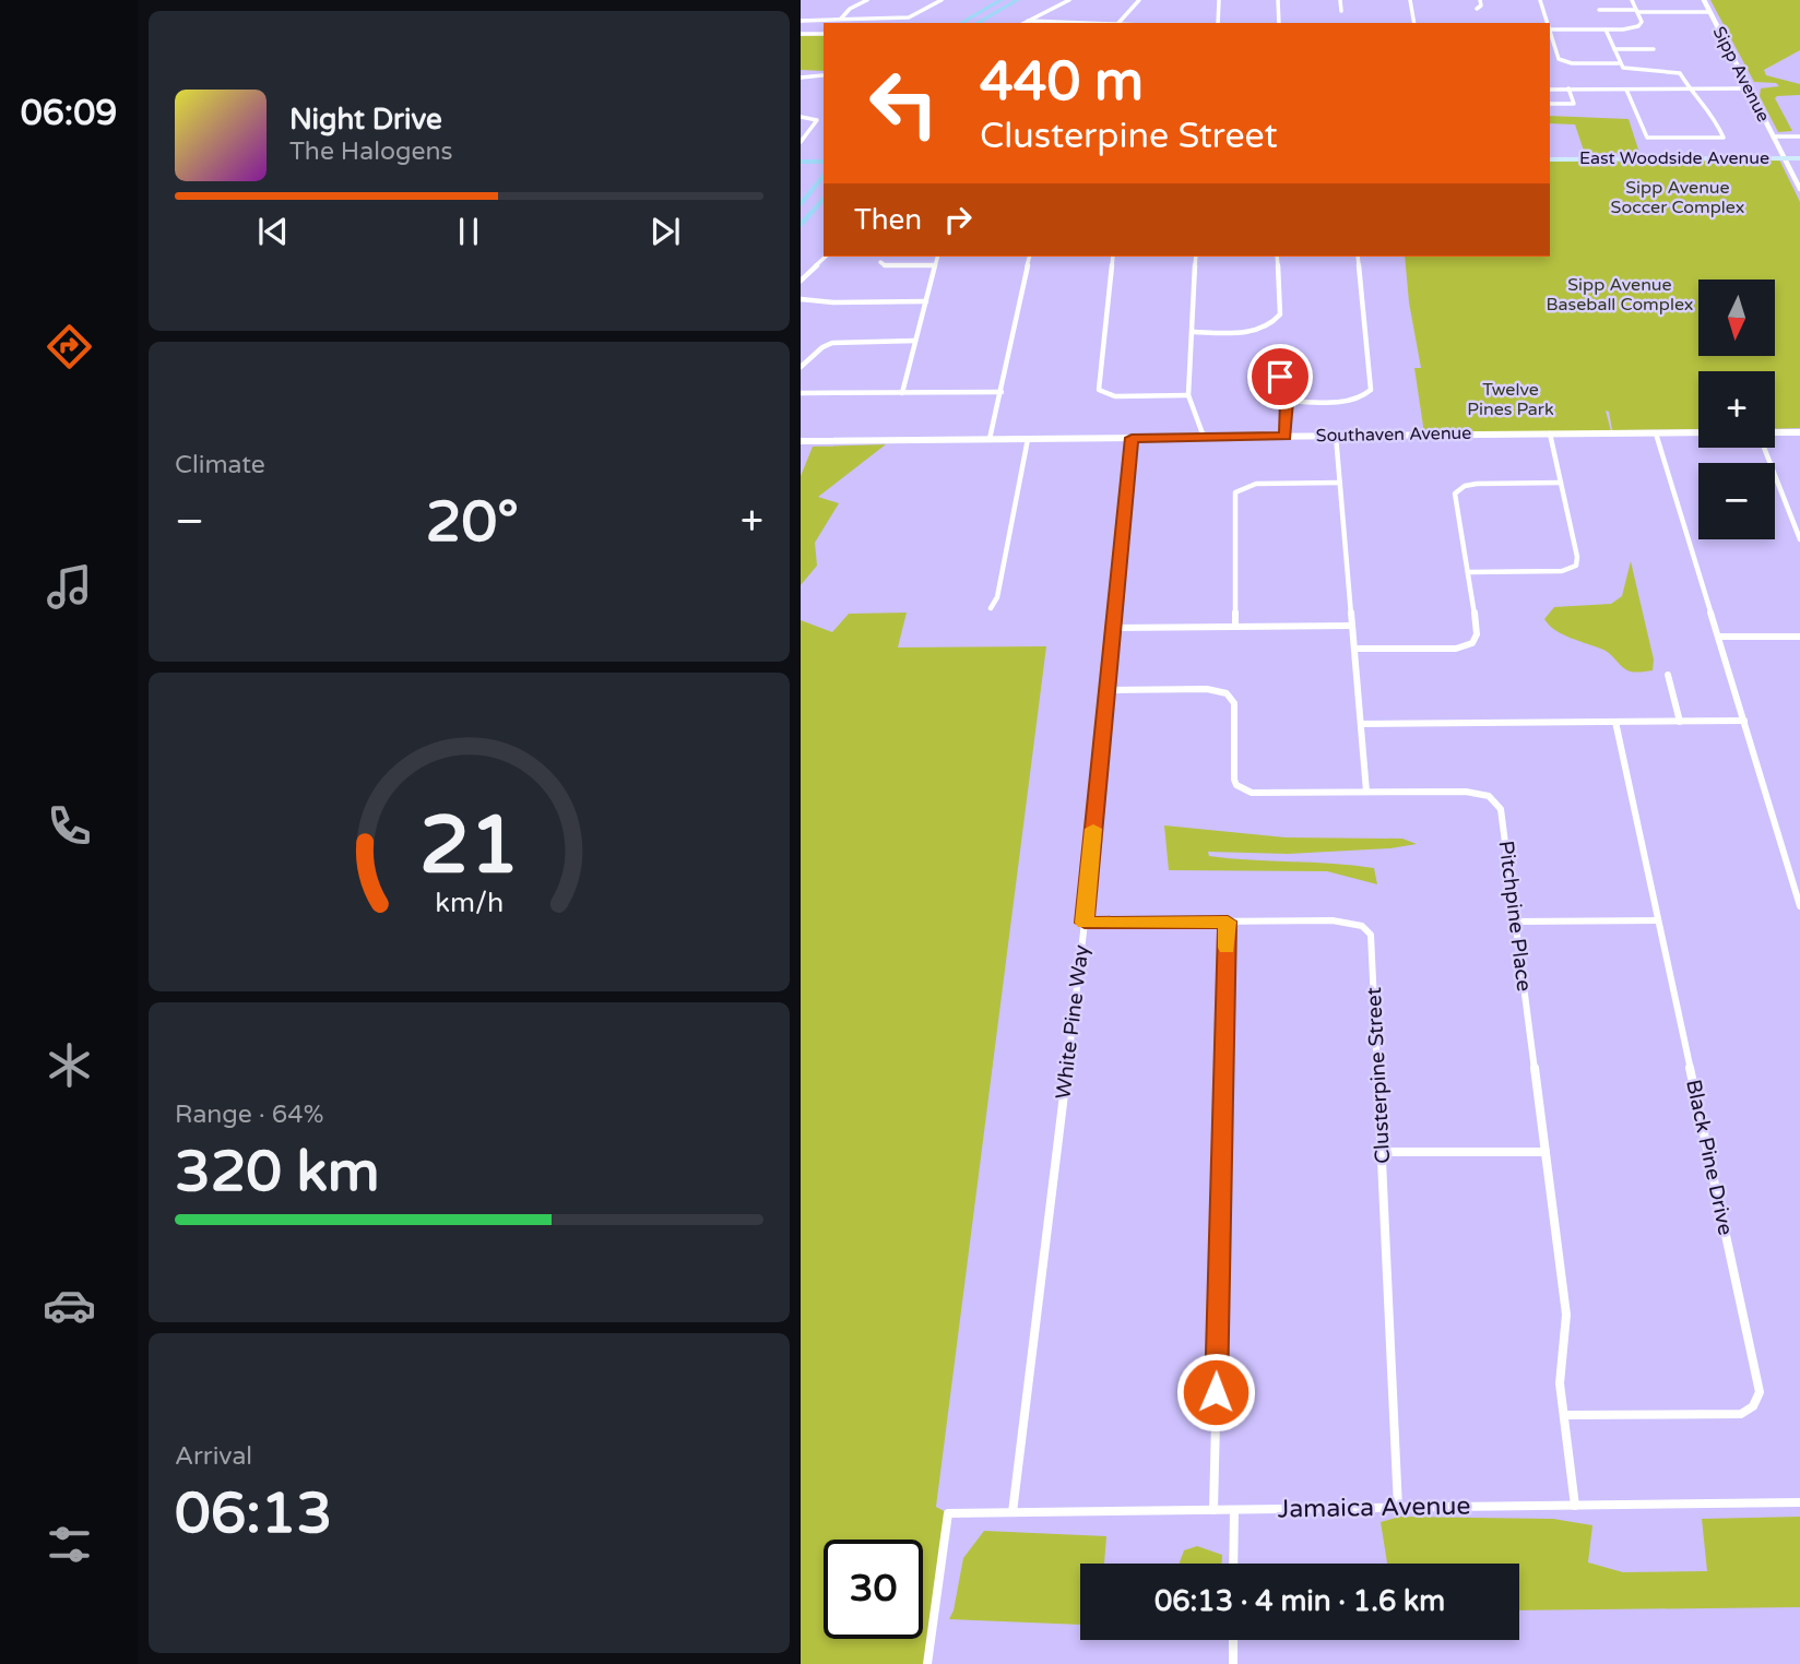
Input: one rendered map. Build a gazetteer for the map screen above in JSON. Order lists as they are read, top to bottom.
{
  "streets": {
    "main road": ["East Woodside Avenue"],
    "street": [
      "Sipp Avenue",
      "Southaven Avenue",
      "Pitchpine Place",
      "White Pine Way",
      "Clusterpine Street",
      "Black Pine Drive",
      "Jamaica Avenue"
    ]
  },
  "crossings": [
    ["Sipp Avenue", "East Woodside Avenue"],
    ["Southaven Avenue", "White Pine Way"],
    ["Pitchpine Place", "White Pine Way"],
    ["Pitchpine Place", "Black Pine Drive"],
    ["Pitchpine Place", "Jamaica Avenue"],
    ["White Pine Way", "Clusterpine Street"],
    ["White Pine Way", "Jamaica Avenue"],
    ["Clusterpine Street", "Jamaica Avenue"]
  ],
  "parks": ["Sipp Avenue Soccer Complex", "Sipp Avenue Baseball Complex", "Twelve Pines Park"],
  "north": "bottom",
  "page": {
    "tabs": "06:09",
    "turn": ["440 m", "Clusterpine Street"],
    "song": ["Night Drive", "The Halogens"],
    "then": "Then",
    "map_buttons": ["+", "−"],
    "tile": [
      "Climate",
      ["Range · 64%", "320 km"],
      ["Arrival", "06:13"]
    ],
    "heat": ["−", "20°", "+"],
    "limit": "30",
    "trip": "06:13 · 4 min · 1.6 km",
    "gauge": ["21", "km/h"]
  }
}
